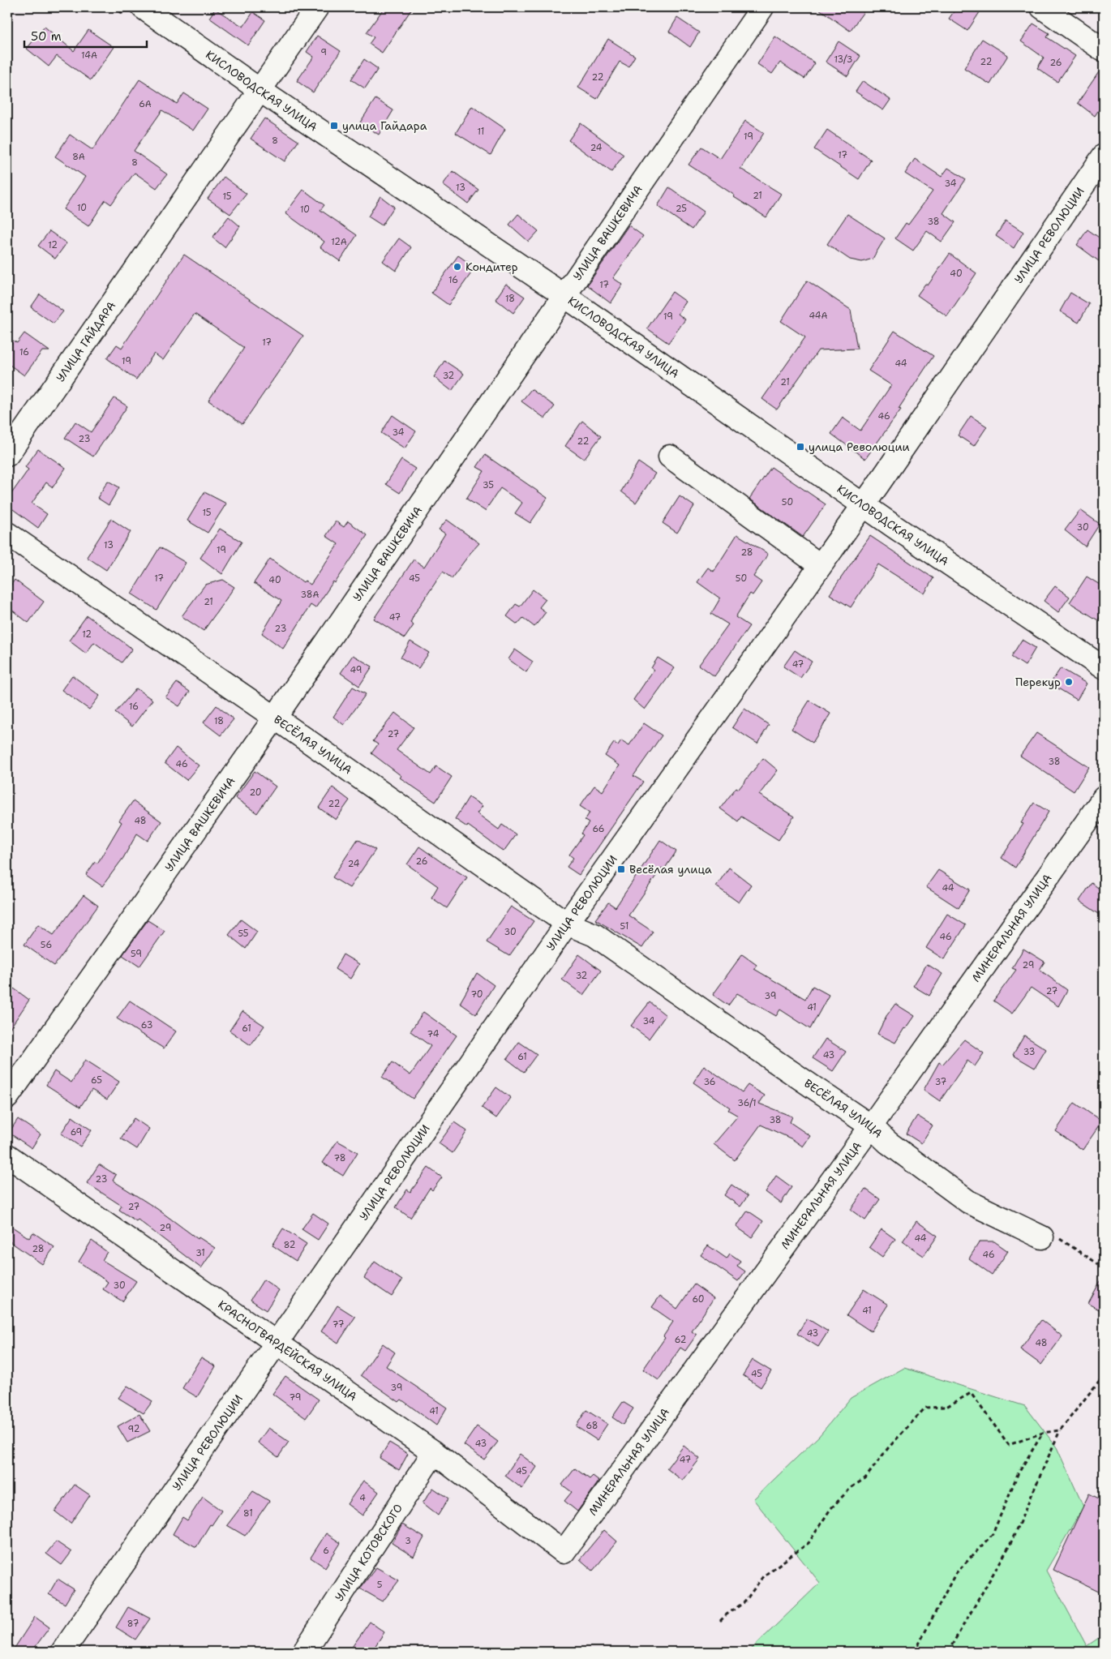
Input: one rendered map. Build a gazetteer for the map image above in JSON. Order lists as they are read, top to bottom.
{
  "streets": {
    "street": [
      "КИСЛОВОДСКАЯ УЛИЦА",
      "УЛИЦА ВАШКЕВИЧА",
      "УЛИЦА РЕВОЛЮЦИИ",
      "УЛИЦА ГАЙДАРА",
      "ВЕСЁЛАЯ УЛИЦА",
      "МИНЕРАЛЬНАЯ УЛИЦА",
      "КРАСНОГВАРДЕЙСКАЯ УЛИЦА",
      "УЛИЦА КОТОВСКОГО"
    ]
  },
  "crossings": [
    ["КИСЛОВОДСКАЯ УЛИЦА", "УЛИЦА ВАШКЕВИЧА"],
    ["КИСЛОВОДСКАЯ УЛИЦА", "УЛИЦА РЕВОЛЮЦИИ"],
    ["КИСЛОВОДСКАЯ УЛИЦА", "УЛИЦА ГАЙДАРА"],
    ["УЛИЦА ВАШКЕВИЧА", "ВЕСЁЛАЯ УЛИЦА"],
    ["УЛИЦА РЕВОЛЮЦИИ", "ВЕСЁЛАЯ УЛИЦА"],
    ["УЛИЦА РЕВОЛЮЦИИ", "КРАСНОГВАРДЕЙСКАЯ УЛИЦА"],
    ["ВЕСЁЛАЯ УЛИЦА", "МИНЕРАЛЬНАЯ УЛИЦА"],
    ["МИНЕРАЛЬНАЯ УЛИЦА", "КРАСНОГВАРДЕЙСКАЯ УЛИЦА"],
    ["КРАСНОГВАРДЕЙСКАЯ УЛИЦА", "УЛИЦА КОТОВСКОГО"]
  ],
  "places": {
    "transit": ["улица Гайдара", "улица Революции", "Весёлая улица"],
    "other": ["Кондитер", "Перекур"]
  },
  "house_numbers": [
    "9",
    "14А",
    "13/3",
    "22",
    "26",
    "22",
    "6А",
    "11",
    "19",
    "8",
    "24",
    "17",
    "8А",
    "8",
    "34",
    "13",
    "21",
    "15",
    "10",
    "25",
    "10",
    "38",
    "12А",
    "12",
    "40",
    "16",
    "17",
    "18",
    "44А",
    "19",
    "17",
    "16",
    "19",
    "44",
    "32",
    "21",
    "46",
    "34",
    "23",
    "22",
    "35",
    "50",
    "15",
    "30",
    "13",
    "19",
    "28",
    "17",
    "45",
    "50",
    "40",
    "38А",
    "21",
    "47",
    "23",
    "12",
    "47",
    "49",
    "16",
    "18",
    "27",
    "38",
    "46",
    "20",
    "22",
    "48",
    "66",
    "26",
    "24",
    "44",
    "51",
    "30",
    "55",
    "46",
    "56",
    "59",
    "29",
    "32",
    "27",
    "70",
    "39",
    "41",
    "34",
    "63",
    "61",
    "74",
    "33",
    "43",
    "61",
    "65",
    "36",
    "37",
    "36/1",
    "38",
    "69",
    "78",
    "23",
    "27",
    "29",
    "44",
    "82",
    "28",
    "31",
    "46",
    "30",
    "60",
    "41",
    "77",
    "43",
    "62",
    "48",
    "45",
    "39",
    "79",
    "41",
    "68",
    "92",
    "43",
    "47",
    "45",
    "4",
    "81",
    "3",
    "6",
    "5",
    "87"
  ],
  "scale_bar": "50 m"
}
